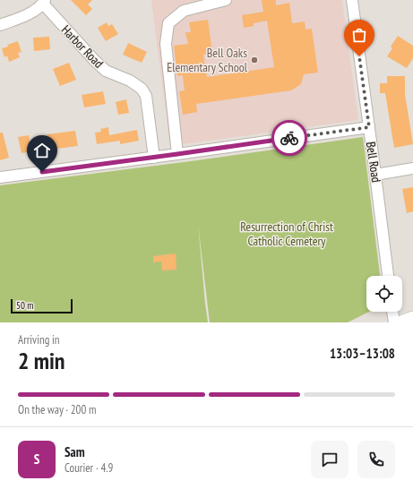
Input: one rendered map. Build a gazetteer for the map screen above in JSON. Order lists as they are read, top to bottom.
{
  "streets": {
    "street": ["Harbor Road", "Bell Road"]
  },
  "parks": ["Resurrection of Christ Catholic Cemetery"],
  "places": ["Bell Oaks Elementary School"],
  "scale_bar": "50 m",
  "page": {
    "scale": "50 m",
    "heading": ["2 min", "Arriving in", "13:03–13:08"],
    "panel": ["Sam", "Courier · 4.9"],
    "bar": "On the way · 200 m",
    "round": "S"
  }
}
